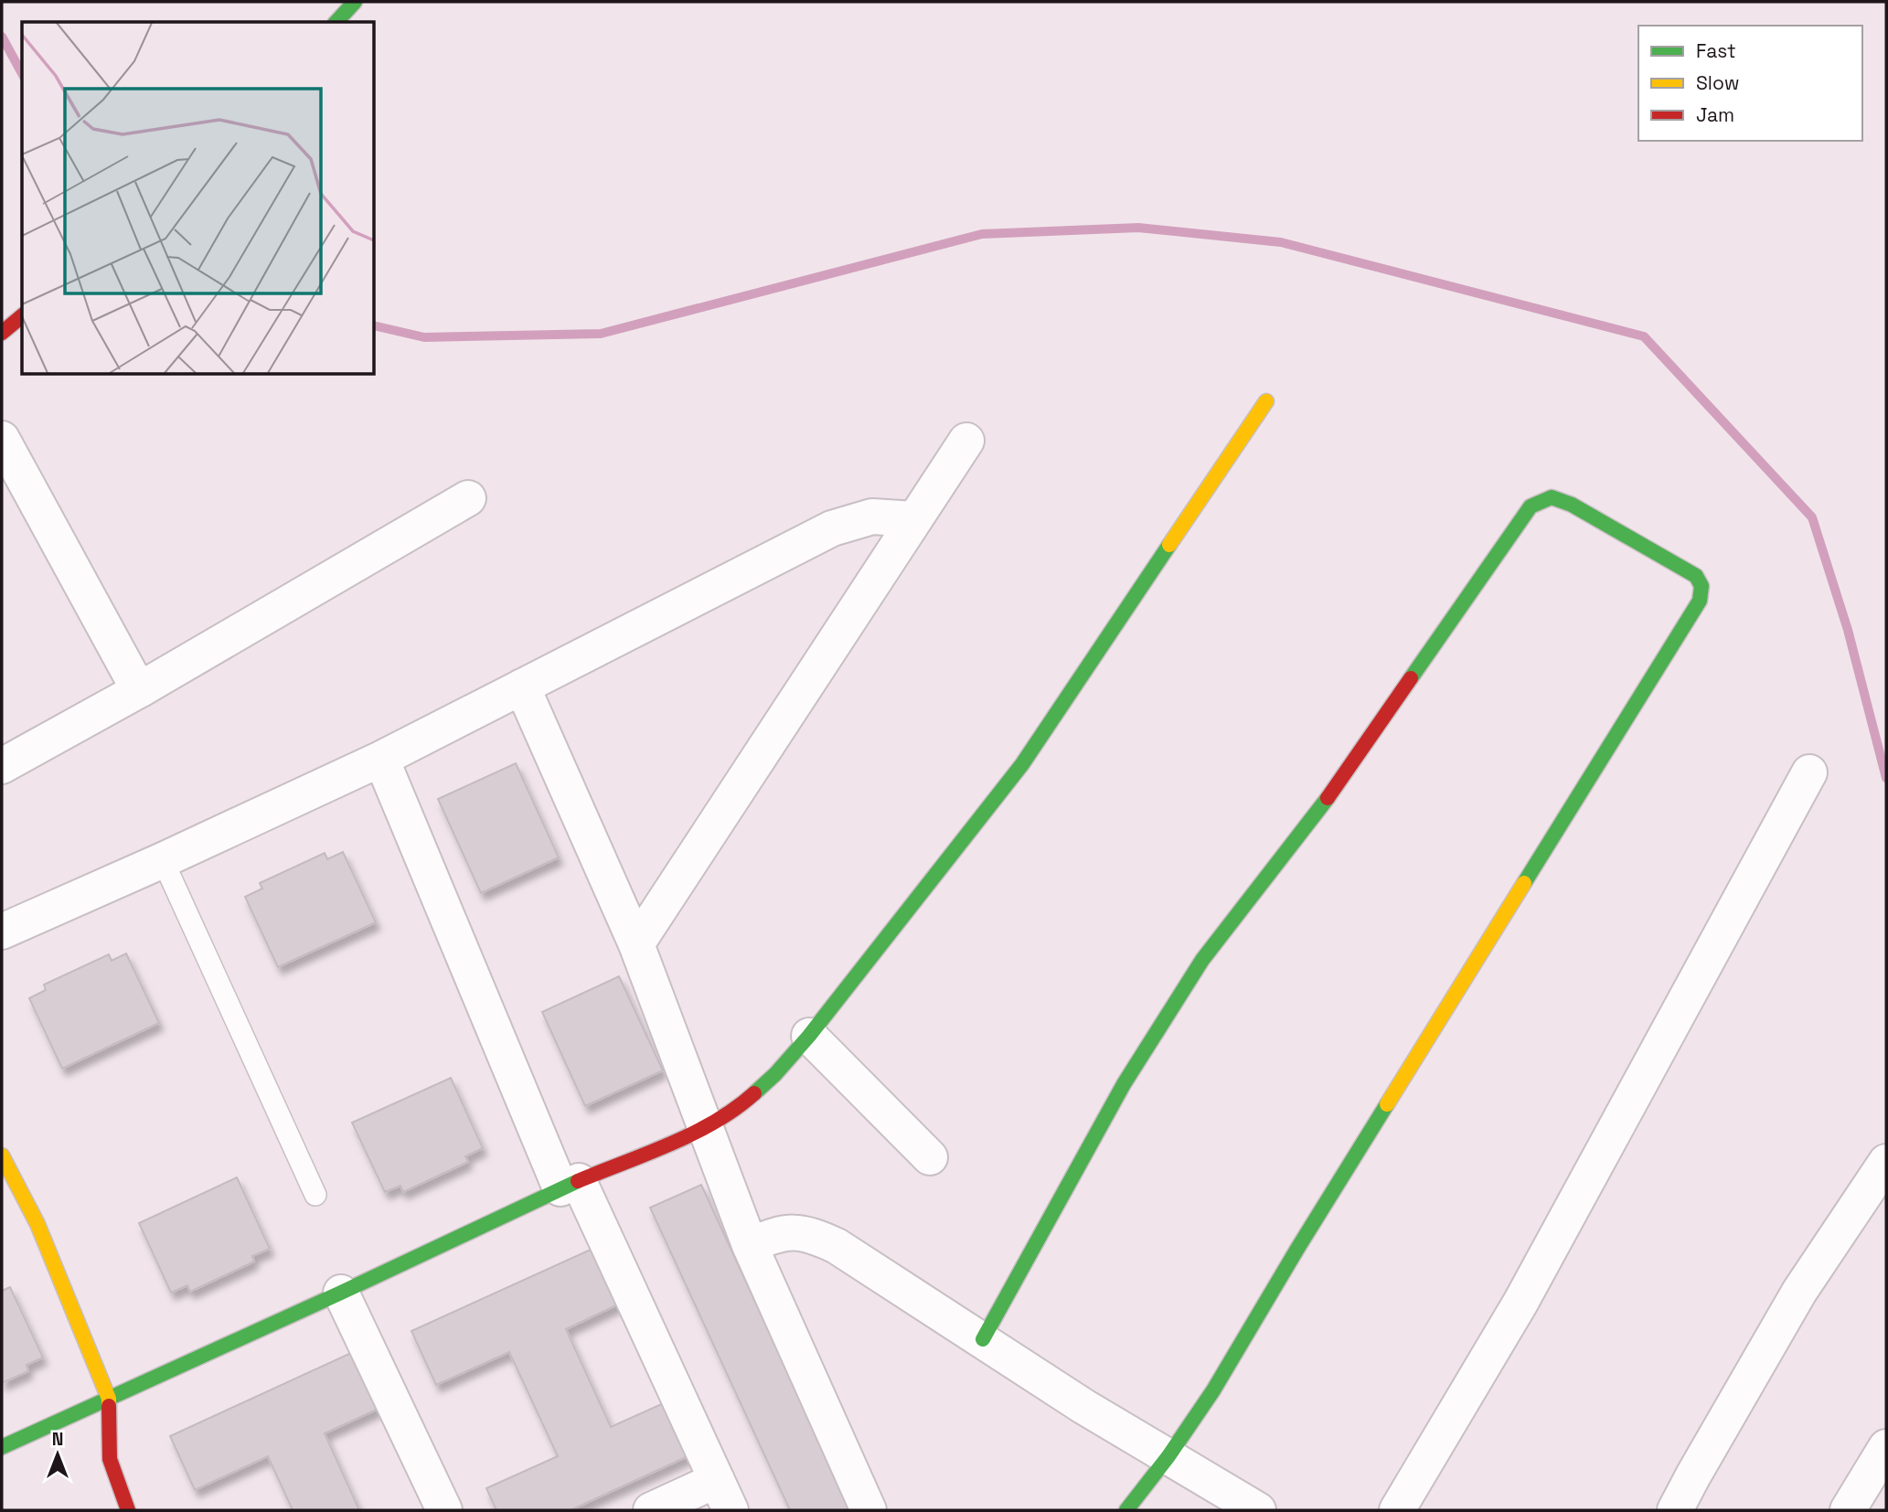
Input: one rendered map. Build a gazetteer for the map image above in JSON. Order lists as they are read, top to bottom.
{
  "legend": ["Fast", "Slow", "Jam"],
  "north": "top"
}
